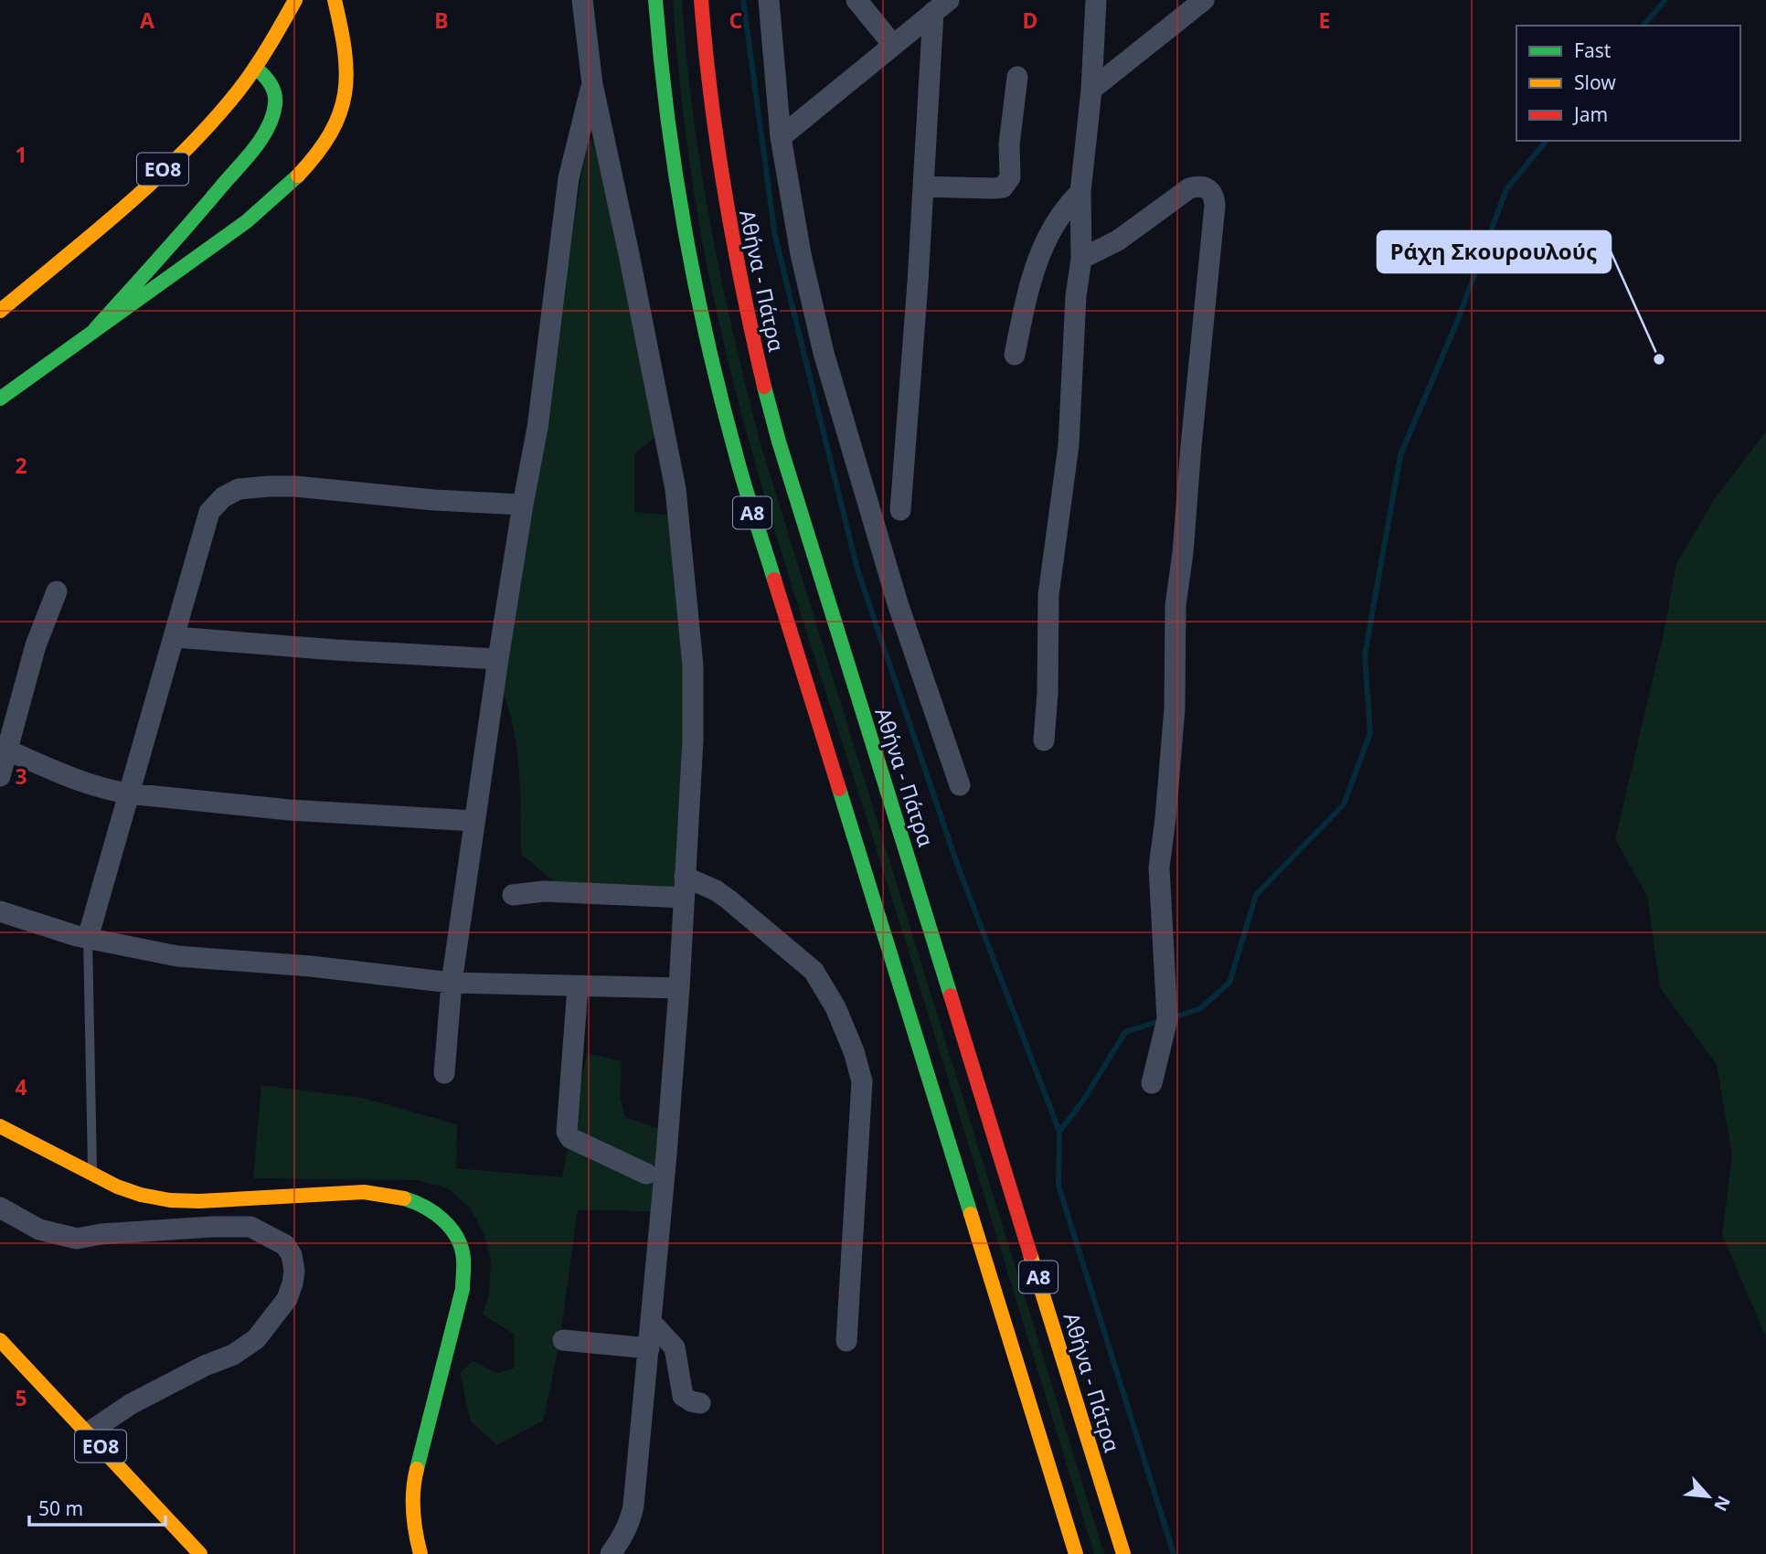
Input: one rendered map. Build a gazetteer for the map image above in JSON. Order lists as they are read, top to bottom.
{
  "streets": {
    "main road": ["ΕΟ8", "Αθήνα - Πάτρα", "Α8"]
  },
  "places": ["Ράχη Σκουρουλούς"],
  "legend": ["Fast", "Slow", "Jam"],
  "scale_bar": "50 m",
  "north": "bottom right",
  "grid": {
    "columns": [
      "A",
      "B",
      "C",
      "D",
      "E"
    ],
    "rows": [
      "1",
      "2",
      "3",
      "4",
      "5"
    ]
  }
}
